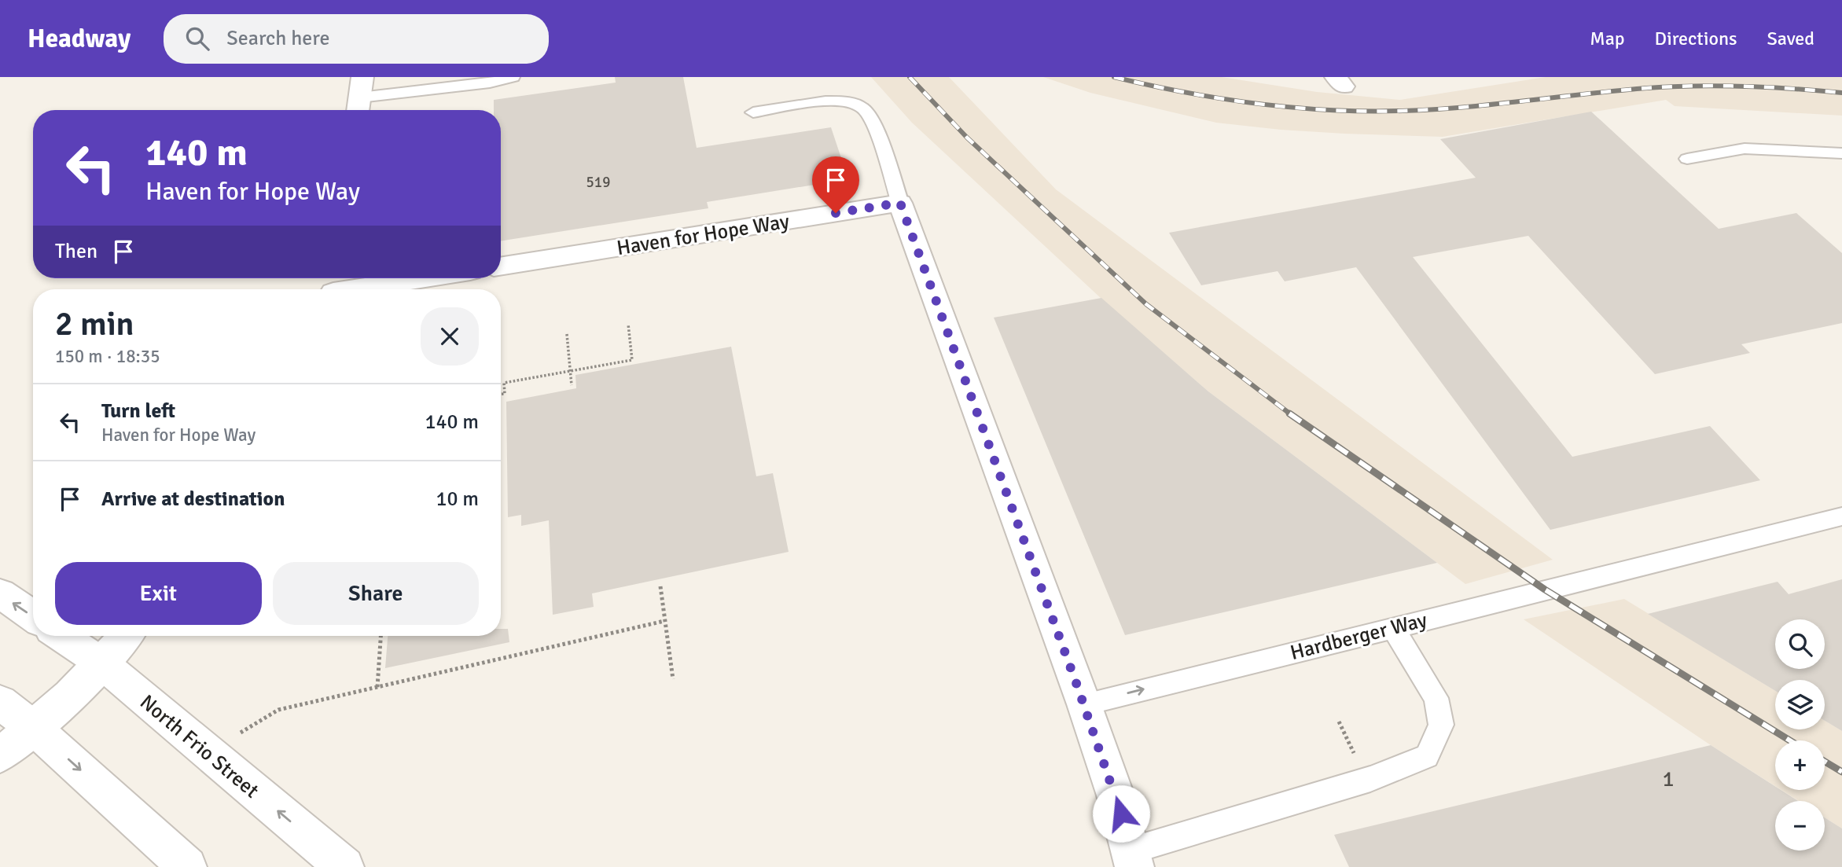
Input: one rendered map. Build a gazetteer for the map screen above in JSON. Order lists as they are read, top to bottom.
{
  "streets": {
    "street": ["Haven for Hope Way", "North Frio Street"],
    "lane": ["Hardberger Way"]
  },
  "one_way": ["Hardberger Way"],
  "house_numbers": ["519", "1"],
  "page": {
    "header": "Headway",
    "search": "Search here",
    "nav": ["Map", "Directions", "Saved"],
    "turn": ["140 m", "Haven for Hope Way"],
    "then": "Then",
    "heading": ["2 min", "150 m · 18:35"],
    "list": [
      {
        "name": "Turn left",
        "note": "Haven for Hope Way",
        "value": "140 m"
      },
      {
        "name": "Arrive at destination",
        "value": "10 m"
      }
    ],
    "buttons": ["Exit", "Share"],
    "map_buttons": ["+", "−"]
  }
}
